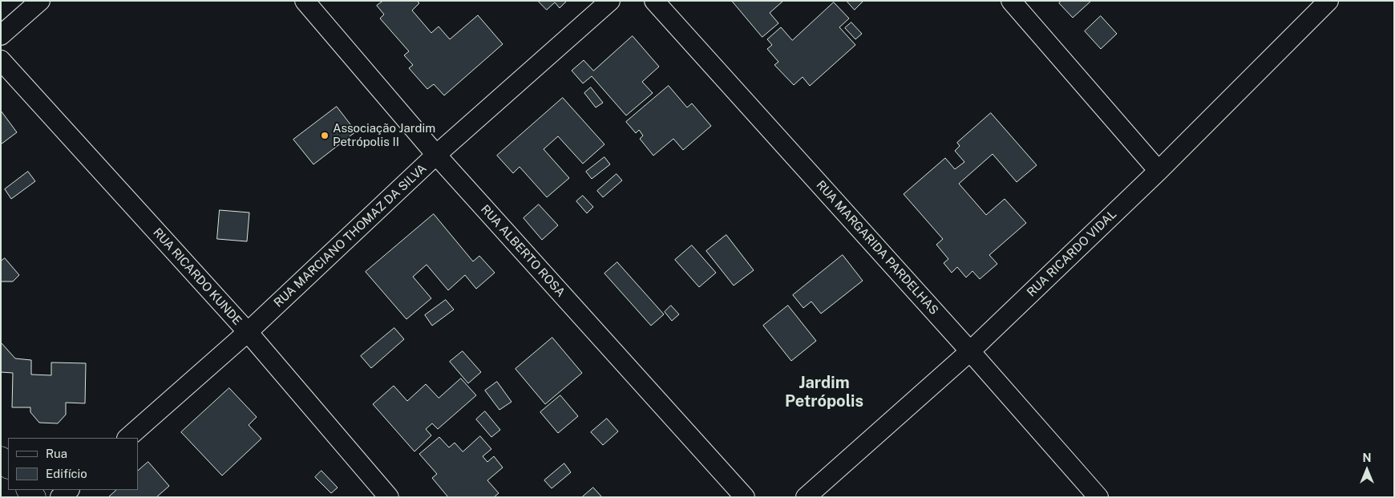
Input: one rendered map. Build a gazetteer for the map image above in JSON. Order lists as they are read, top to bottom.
{
  "streets": {
    "street": [
      "RUA MARCIANO THOMAZ DA SILVA",
      "RUA MARGARIDA PARDELHAS",
      "RUA ALBERTO ROSA",
      "RUA RICARDO VIDAL",
      "RUA RICARDO KUNDE"
    ]
  },
  "crossings": [
    ["RUA MARCIANO THOMAZ DA SILVA", "RUA ALBERTO ROSA"],
    ["RUA MARCIANO THOMAZ DA SILVA", "RUA RICARDO KUNDE"],
    ["RUA MARGARIDA PARDELHAS", "RUA RICARDO VIDAL"]
  ],
  "districts": ["Jardim Petrópolis"],
  "places": ["Associação Jardim Petrópolis II"],
  "legend": ["Rua", "Edifício"],
  "north": "top"
}
